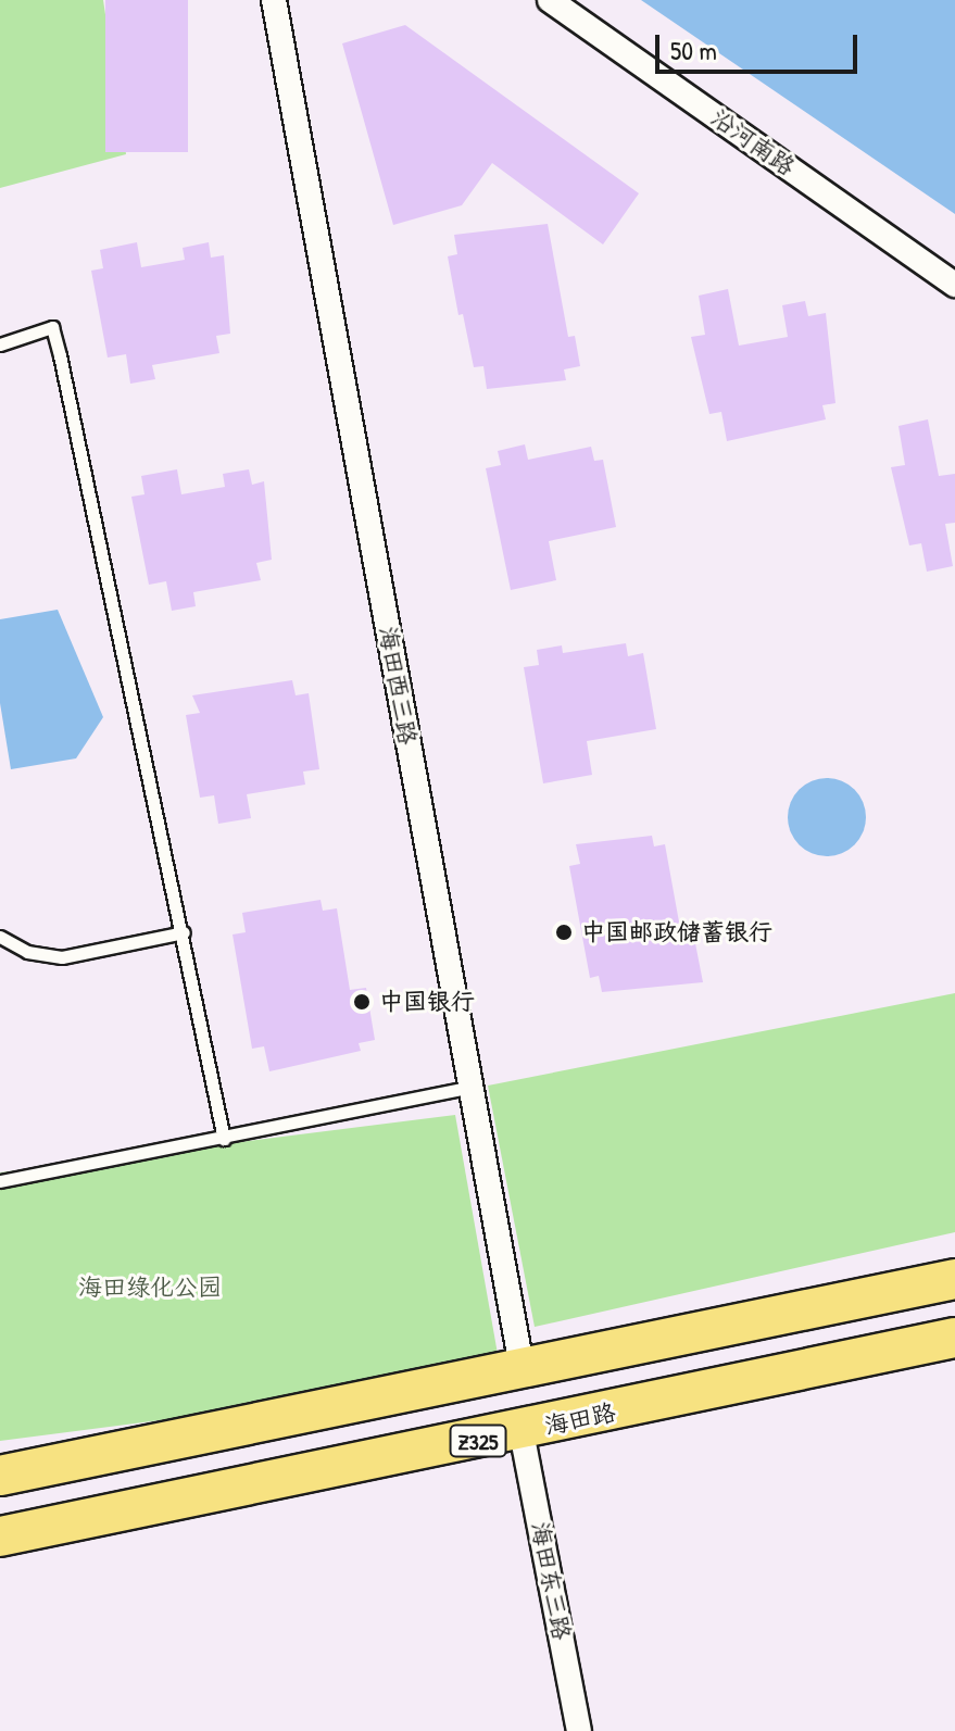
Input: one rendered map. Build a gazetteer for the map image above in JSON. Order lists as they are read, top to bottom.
{
  "streets": {
    "main road": ["海田路", "Z325"],
    "street": ["沿河南路", "海田西三路", "海田东三路"]
  },
  "crossings": [
    ["海田路", "海田东三路"]
  ],
  "parks": ["海田绿化公园"],
  "places": ["中国邮政储蓄银行", "中国银行"],
  "scale_bar": "50 m"
}
